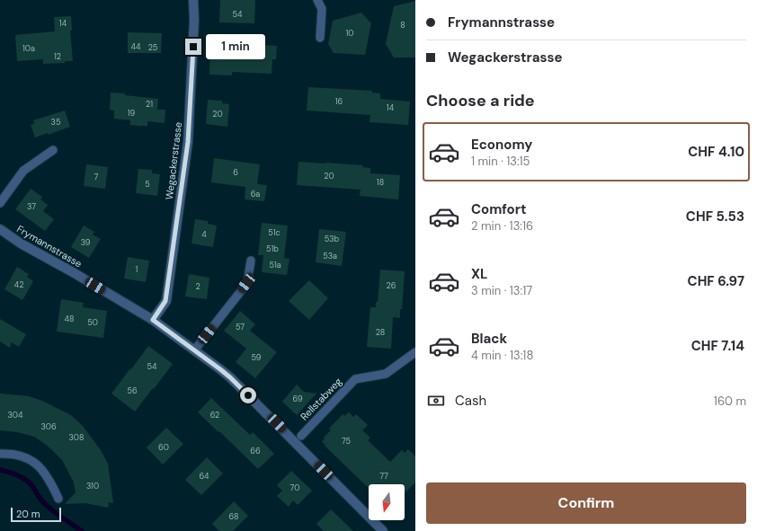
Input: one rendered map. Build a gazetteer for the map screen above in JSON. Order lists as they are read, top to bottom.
{
  "streets": {
    "street": ["Wegackerstrasse", "Frymannstrasse"],
    "lane": ["Rellstabweg"]
  },
  "crossings": [
    ["Wegackerstrasse", "Frymannstrasse"]
  ],
  "house_numbers": [
    "54",
    "14",
    "8",
    "10",
    "44",
    "25",
    "10a",
    "12",
    "16",
    "21",
    "14",
    "19",
    "20",
    "35",
    "6",
    "20",
    "7",
    "18",
    "5",
    "6a",
    "37",
    "51c",
    "4",
    "53b",
    "39",
    "51b",
    "53a",
    "51a",
    "1",
    "42",
    "26",
    "2",
    "48",
    "50",
    "57",
    "28",
    "59",
    "54",
    "56",
    "69",
    "304",
    "62",
    "306",
    "308",
    "75",
    "60",
    "66",
    "64",
    "77",
    "310",
    "70",
    "68"
  ],
  "scale_bar": "20 m",
  "north": "bottom",
  "page": {
    "banner": ["Frymannstrasse", "Wegackerstrasse"],
    "bubble": "1 min",
    "heading": "Choose a ride",
    "list": [
      {
        "name": "Economy",
        "note": "1 min · 13:15",
        "value": "CHF 4.10"
      },
      {
        "name": "Comfort",
        "note": "2 min · 13:16",
        "value": "CHF 5.53"
      },
      {
        "name": "XL",
        "note": "3 min · 13:17",
        "value": "CHF 6.97"
      },
      {
        "name": "Black",
        "note": "4 min · 13:18",
        "value": "CHF 7.14"
      }
    ],
    "pay": ["Cash", "160 m"],
    "buttons": "Confirm",
    "scale": "20 m"
  }
}
